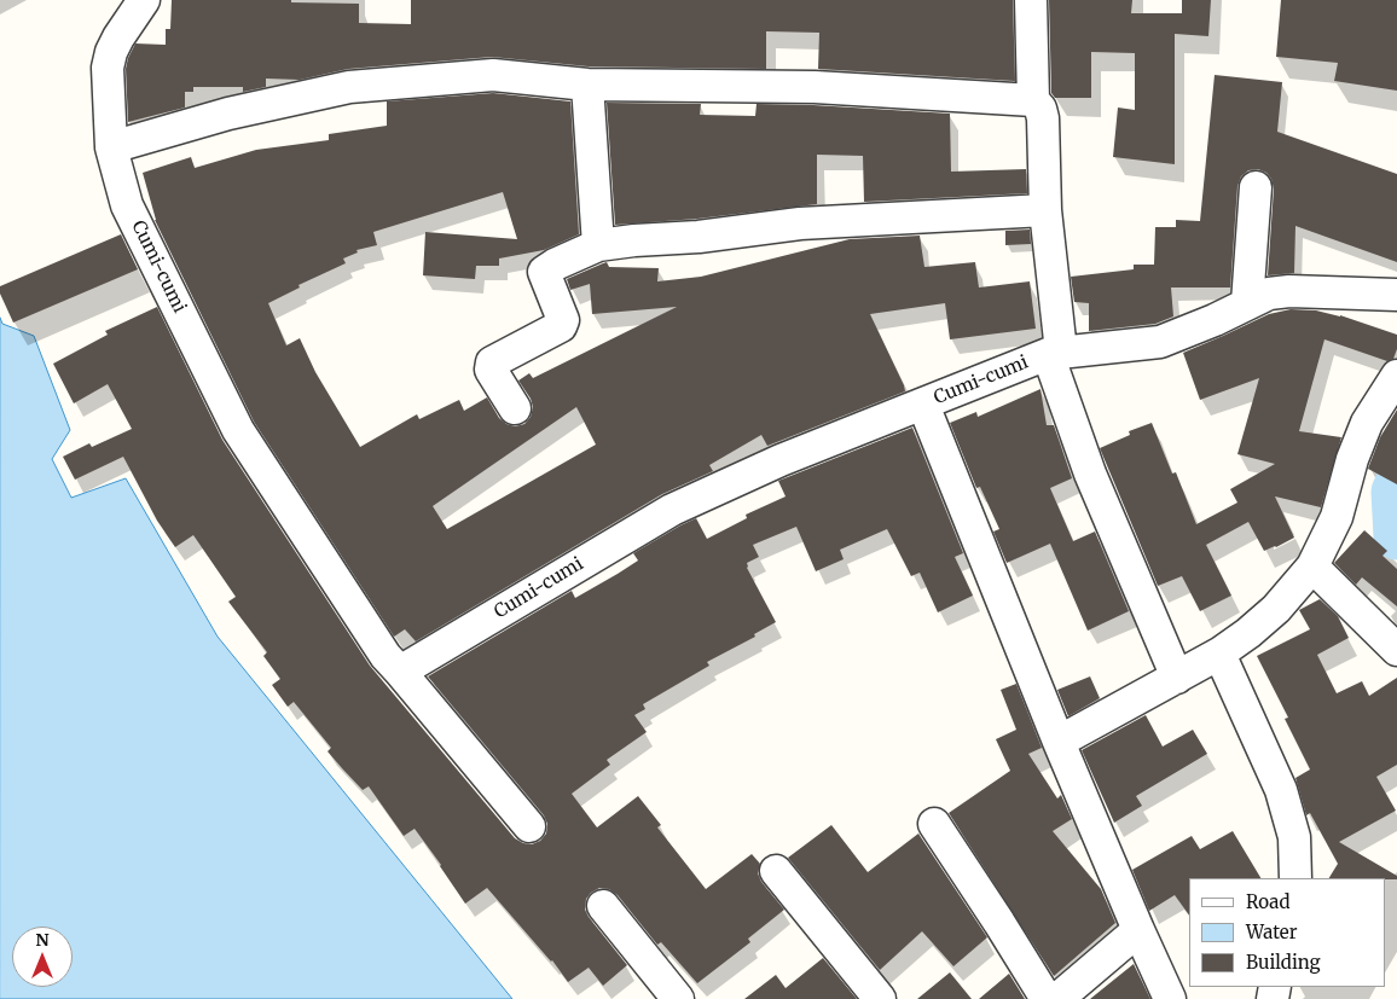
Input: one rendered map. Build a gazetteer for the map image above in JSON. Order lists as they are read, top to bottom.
{
  "streets": {
    "street": ["Cumi-cumi"]
  },
  "legend": ["Road", "Water", "Building"],
  "north": "top"
}
